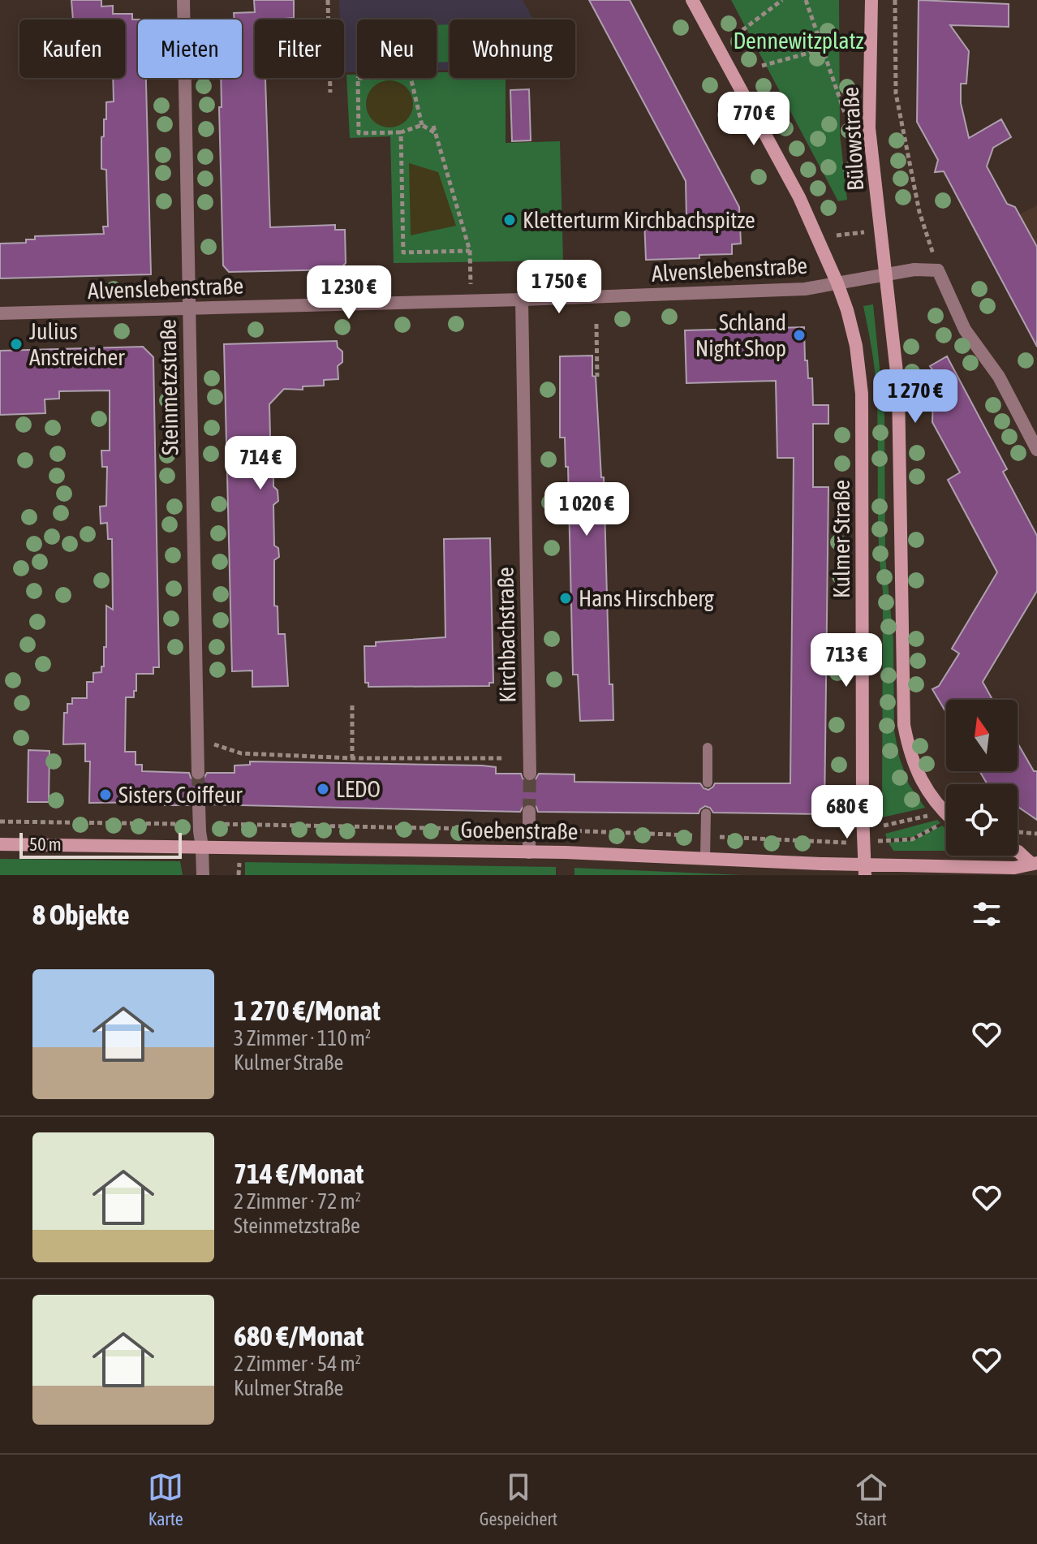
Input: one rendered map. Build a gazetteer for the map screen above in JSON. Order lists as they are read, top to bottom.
{
  "streets": {
    "main road": ["Bülowstraße", "Kulmer Straße", "Goebenstraße"],
    "street": ["Alvenslebenstraße", "Steinmetzstraße", "Kirchbachstraße"]
  },
  "crossings": [
    ["Alvenslebenstraße", "Steinmetzstraße"],
    ["Alvenslebenstraße", "Kulmer Straße"],
    ["Alvenslebenstraße", "Kirchbachstraße"],
    ["Kulmer Straße", "Goebenstraße"]
  ],
  "parks": ["Dennewitzplatz"],
  "places": [
    "Kletterturm Kirchbachspitze",
    "Schland Night Shop",
    "Julius Anstreicher",
    "Hans Hirschberg",
    "LEDO",
    "Sisters Coiffeur"
  ],
  "scale_bar": "50 m",
  "north": "top",
  "page": {
    "chip": [
      "Kaufen",
      "Mieten",
      "Filter",
      "Neu",
      "Wohnung"
    ],
    "price": [
      "770 €",
      "1 750 €",
      "1 230 €",
      "1 270 €",
      "714 €",
      "1 020 €",
      "713 €",
      "680 €"
    ],
    "scale": "50 m",
    "heading": "8 Objekte",
    "list": [
      {
        "name": "1 270 €/Monat",
        "note": "3 Zimmer · 110 m² · Kulmer Straße"
      },
      {
        "name": "714 €/Monat",
        "note": "2 Zimmer · 72 m² · Steinmetzstraße"
      },
      {
        "name": "680 €/Monat",
        "note": "2 Zimmer · 54 m² · Kulmer Straße"
      }
    ],
    "tabs": ["Karte", "Gespeichert", "Start"]
  }
}
